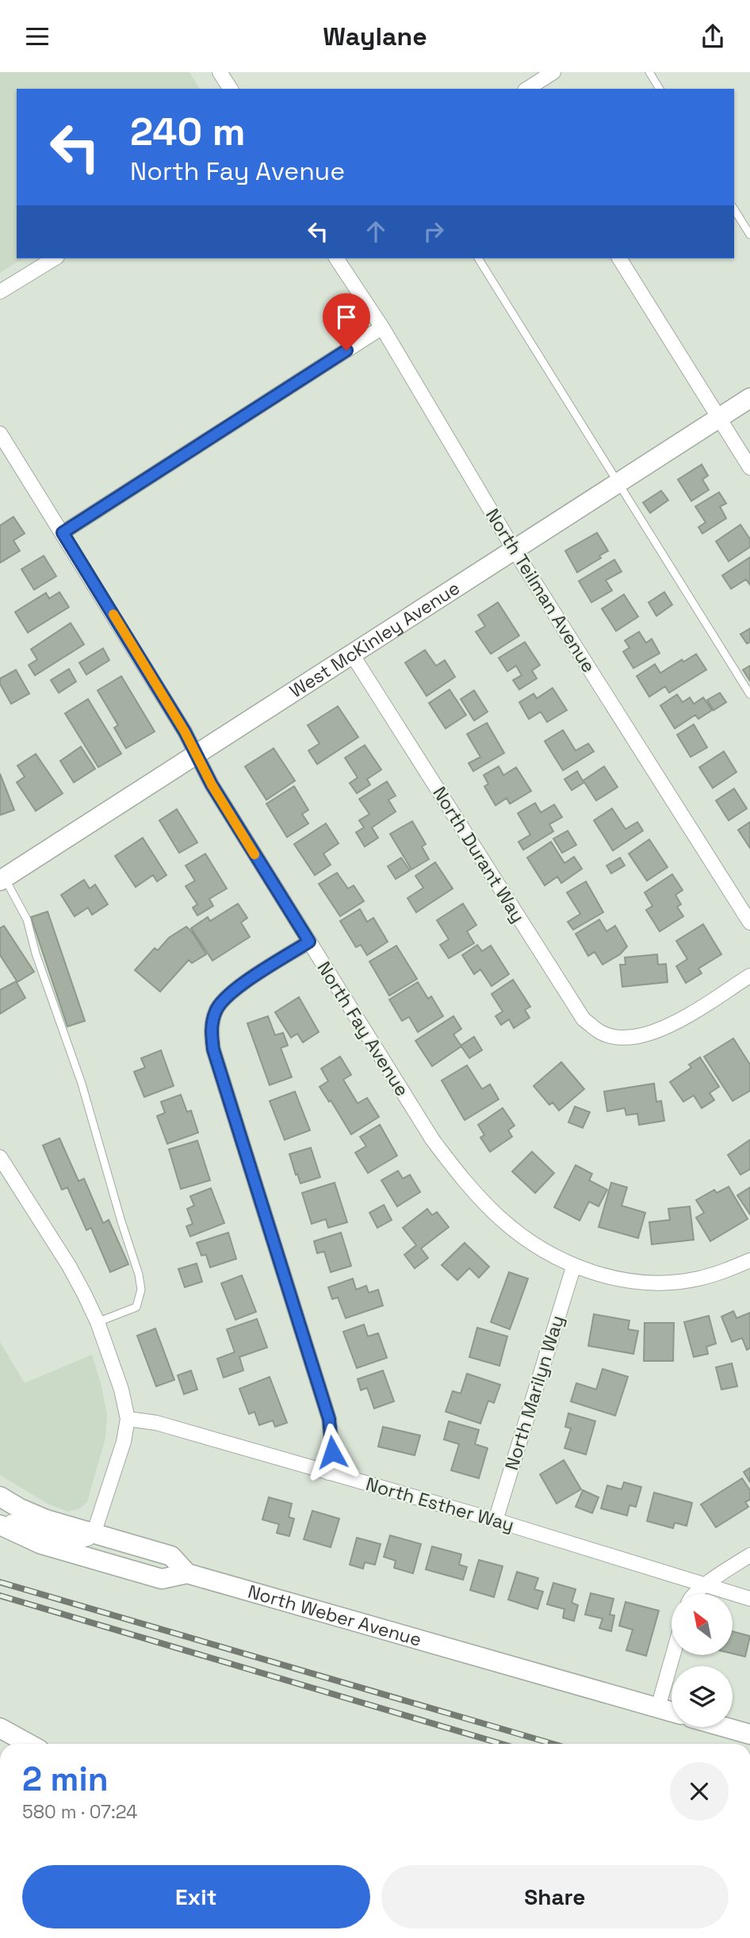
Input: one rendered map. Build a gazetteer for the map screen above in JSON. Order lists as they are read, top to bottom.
{
  "streets": {
    "street": [
      "North Teilman Avenue",
      "West McKinley Avenue",
      "North Durant Way",
      "North Fay Avenue",
      "North Marilyn Way",
      "North Esther Way",
      "North Weber Avenue"
    ]
  },
  "crossings": [
    ["North Teilman Avenue", "West McKinley Avenue"],
    ["West McKinley Avenue", "North Durant Way"],
    ["West McKinley Avenue", "North Fay Avenue"],
    ["North Fay Avenue", "North Marilyn Way"],
    ["North Marilyn Way", "North Esther Way"]
  ],
  "north": "top left",
  "page": {
    "header": "Waylane",
    "turn": ["240 m", "North Fay Avenue"],
    "heading": ["2 min", "580 m · 07:24"],
    "buttons": ["Exit", "Share"]
  }
}
